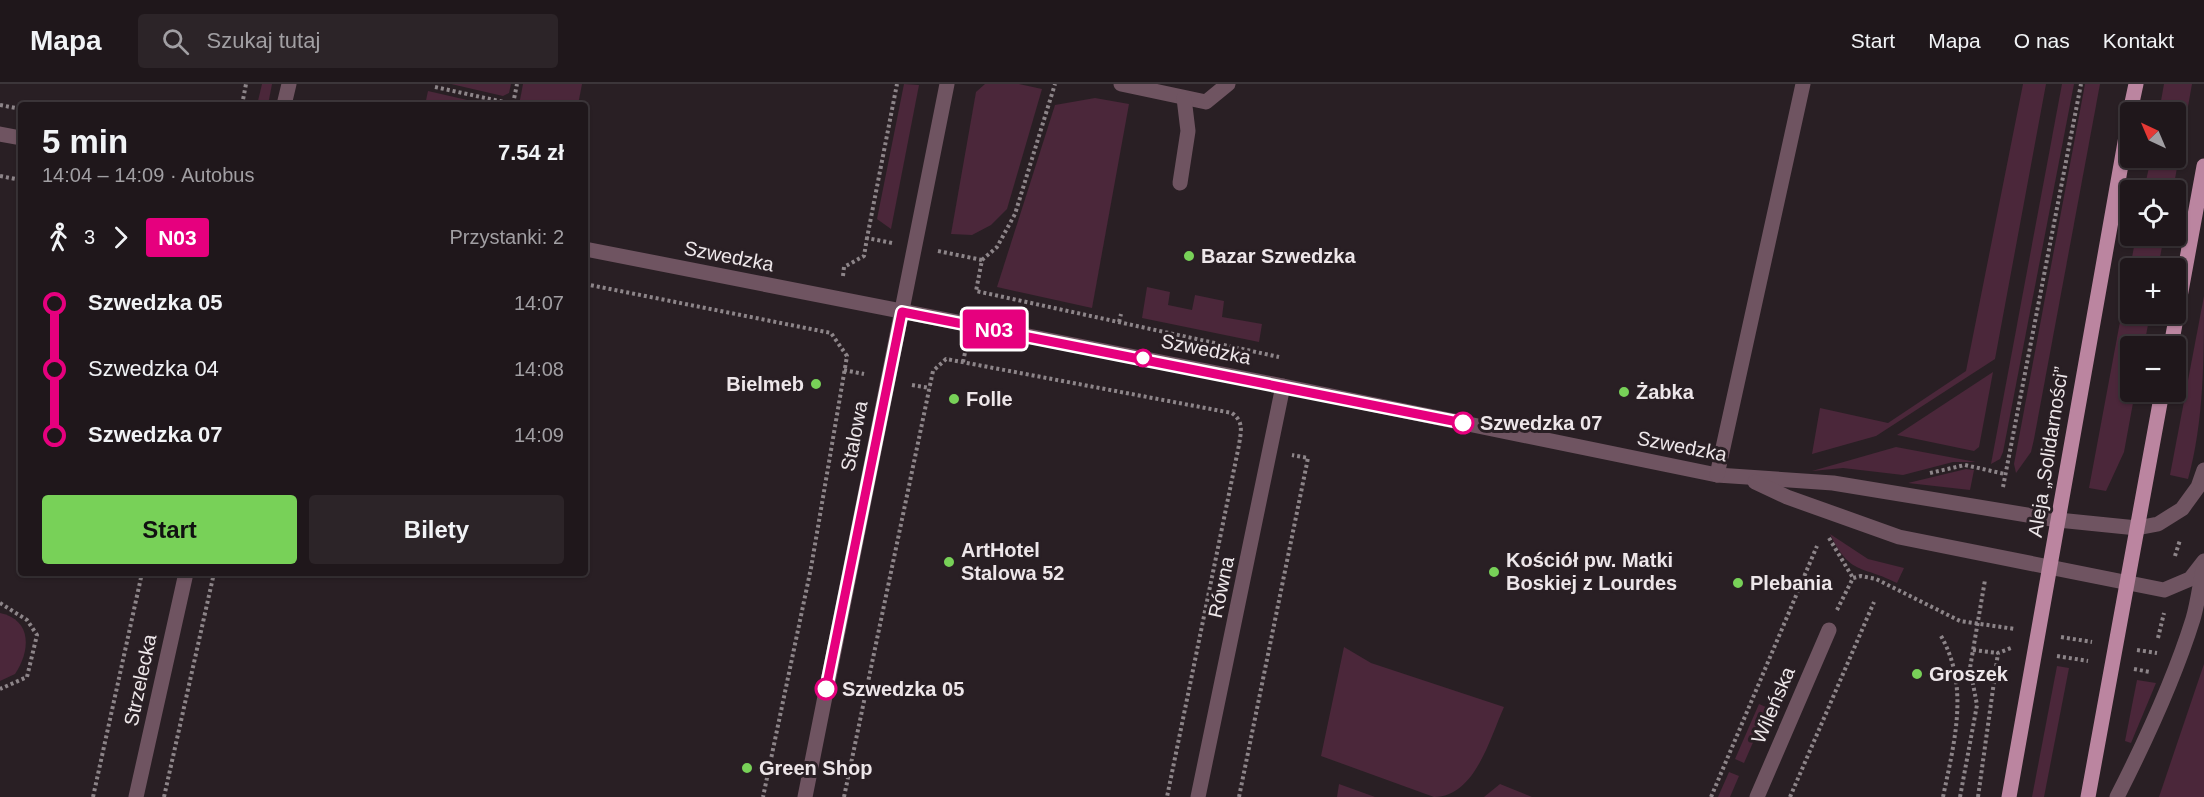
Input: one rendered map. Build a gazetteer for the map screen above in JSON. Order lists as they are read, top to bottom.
{
  "streets": {
    "main road": ["Aleja „Solidarności”"],
    "street": [
      "Szwedzka",
      "Stalowa",
      "Równa",
      "Strzelecka",
      "Wileńska"
    ]
  },
  "crossings": [
    ["Szwedzka", "Stalowa"],
    ["Szwedzka", "Aleja „Solidarności”"],
    ["Szwedzka", "Równa"]
  ],
  "places": [
    "Bazar Szwedzka",
    "Bielmeb",
    "Żabka",
    "Folle",
    "Szwedzka 07",
    "ArtHotel Stalowa 52",
    "Kościół pw. Matki Boskiej z Lourdes",
    "Plebania",
    "Groszek",
    "Szwedzka 05",
    "Green Shop"
  ],
  "lines": ["bus line N03"],
  "north": "top left",
  "page": {
    "header": "Mapa",
    "search": "Szukaj tutaj",
    "nav": [
      "Start",
      "Mapa",
      "O nas",
      "Kontakt"
    ],
    "on_map": "N03",
    "map_buttons": ["+", "−"],
    "heading": ["5 min", "14:04 – 14:09 · Autobus", "7.54 zł"],
    "legs": ["3", "N03", "Przystanki: 2"],
    "list": [
      {
        "name": "Szwedzka 05",
        "value": "14:07"
      },
      {
        "name": "Szwedzka 04",
        "value": "14:08"
      },
      {
        "name": "Szwedzka 07",
        "value": "14:09"
      }
    ],
    "buttons": ["Start", "Bilety"]
  }
}
